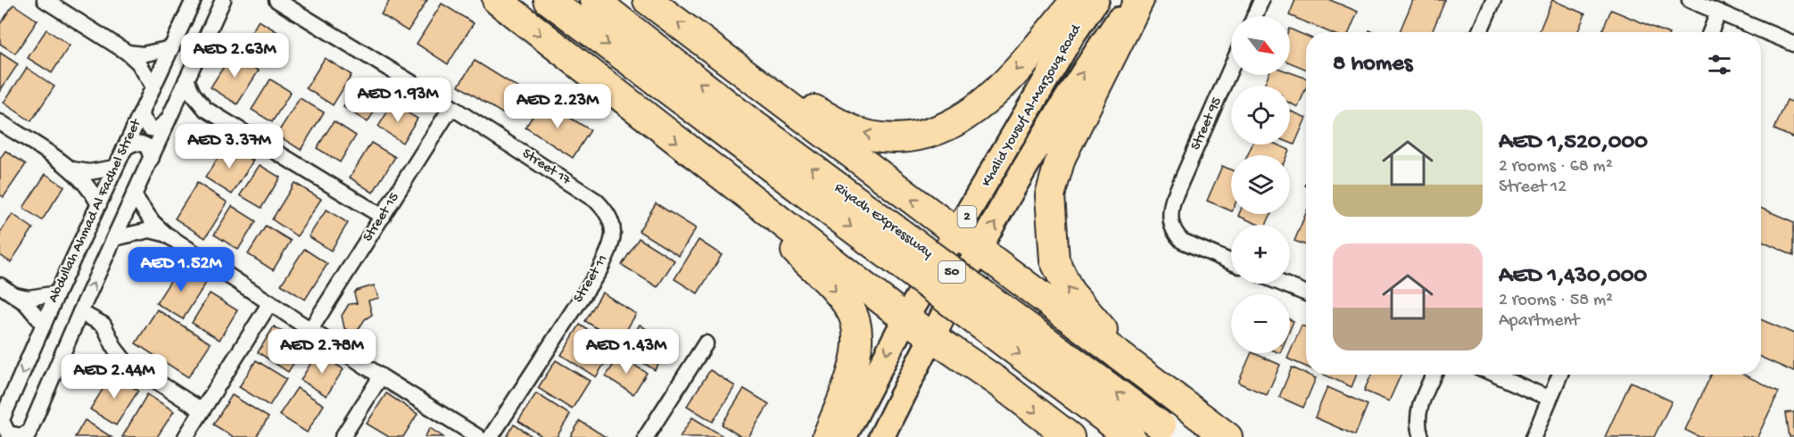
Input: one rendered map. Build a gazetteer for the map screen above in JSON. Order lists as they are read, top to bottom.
{
  "streets": {
    "highway": ["Riyadh Expressway", "50"],
    "main road": ["Khalid Yousuf Al-Marzouq Road", "2"],
    "street": [
      "Street 95",
      "Street 17",
      "Abdullah Ahmad Al Fadhel Street",
      "Street 15",
      "Street 11"
    ]
  },
  "crossings": [
    ["Street 17", "Street 15"],
    ["Street 17", "Street 11"]
  ],
  "north": "bottom right",
  "page": {
    "map_buttons": ["+", "−"],
    "heading": "8 homes",
    "price": [
      "AED 2.63M",
      "AED 1.93M",
      "AED 2.23M",
      "AED 3.37M",
      "AED 1.52M",
      "AED 2.78M",
      "AED 1.43M",
      "AED 2.44M"
    ],
    "list": [
      {
        "name": "AED 1,520,000",
        "note": "2 rooms · 68 m² · Street 12"
      },
      {
        "name": "AED 1,430,000",
        "note": "2 rooms · 58 m² · Apartment"
      }
    ]
  }
}
